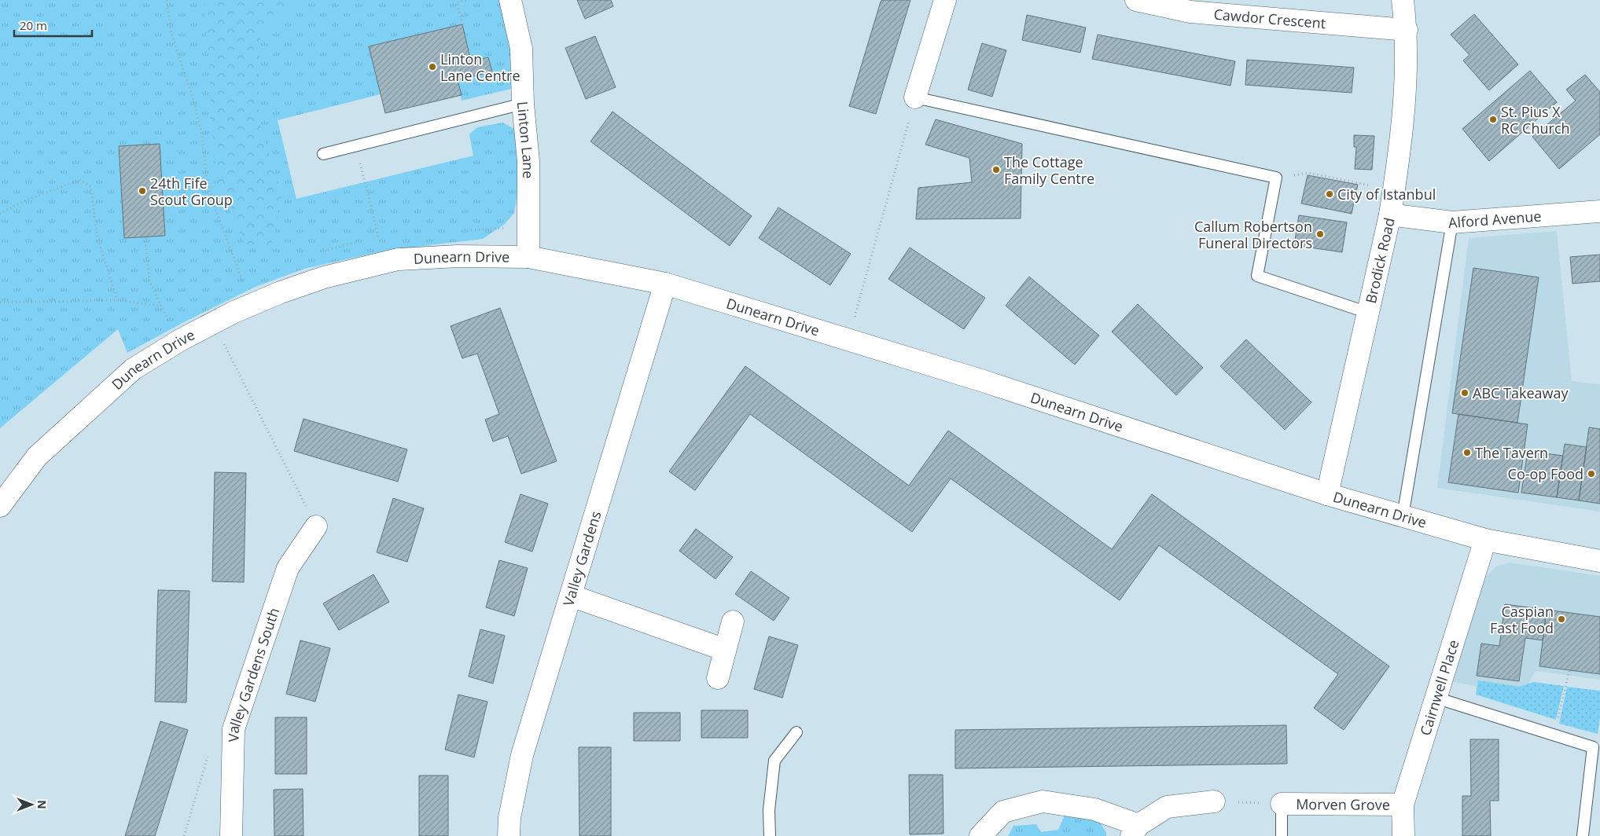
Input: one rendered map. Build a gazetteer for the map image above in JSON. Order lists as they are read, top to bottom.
{
  "streets": {
    "street": [
      "Cawdor Crescent",
      "Linton Lane",
      "Alford Avenue",
      "Dunearn Drive",
      "Brodick Road",
      "Valley Gardens",
      "Valley Gardens South",
      "Cairnwell Place",
      "Morven Grove"
    ]
  },
  "crossings": [
    ["Cawdor Crescent", "Brodick Road"],
    ["Linton Lane", "Dunearn Drive"],
    ["Alford Avenue", "Brodick Road"],
    ["Dunearn Drive", "Brodick Road"],
    ["Dunearn Drive", "Valley Gardens"],
    ["Dunearn Drive", "Cairnwell Place"],
    ["Cairnwell Place", "Morven Grove"]
  ],
  "places": [
    "Linton Lane Centre",
    "St. Pius X RC Church",
    "The Cottage Family Centre",
    "24th Fife Scout Group",
    "City of Istanbul",
    "Callum Robertson Funeral Directors",
    "ABC Takeaway",
    "The Tavern",
    "Co-op Food",
    "Caspian Fast Food"
  ],
  "scale_bar": "20 m",
  "north": "right"
}
